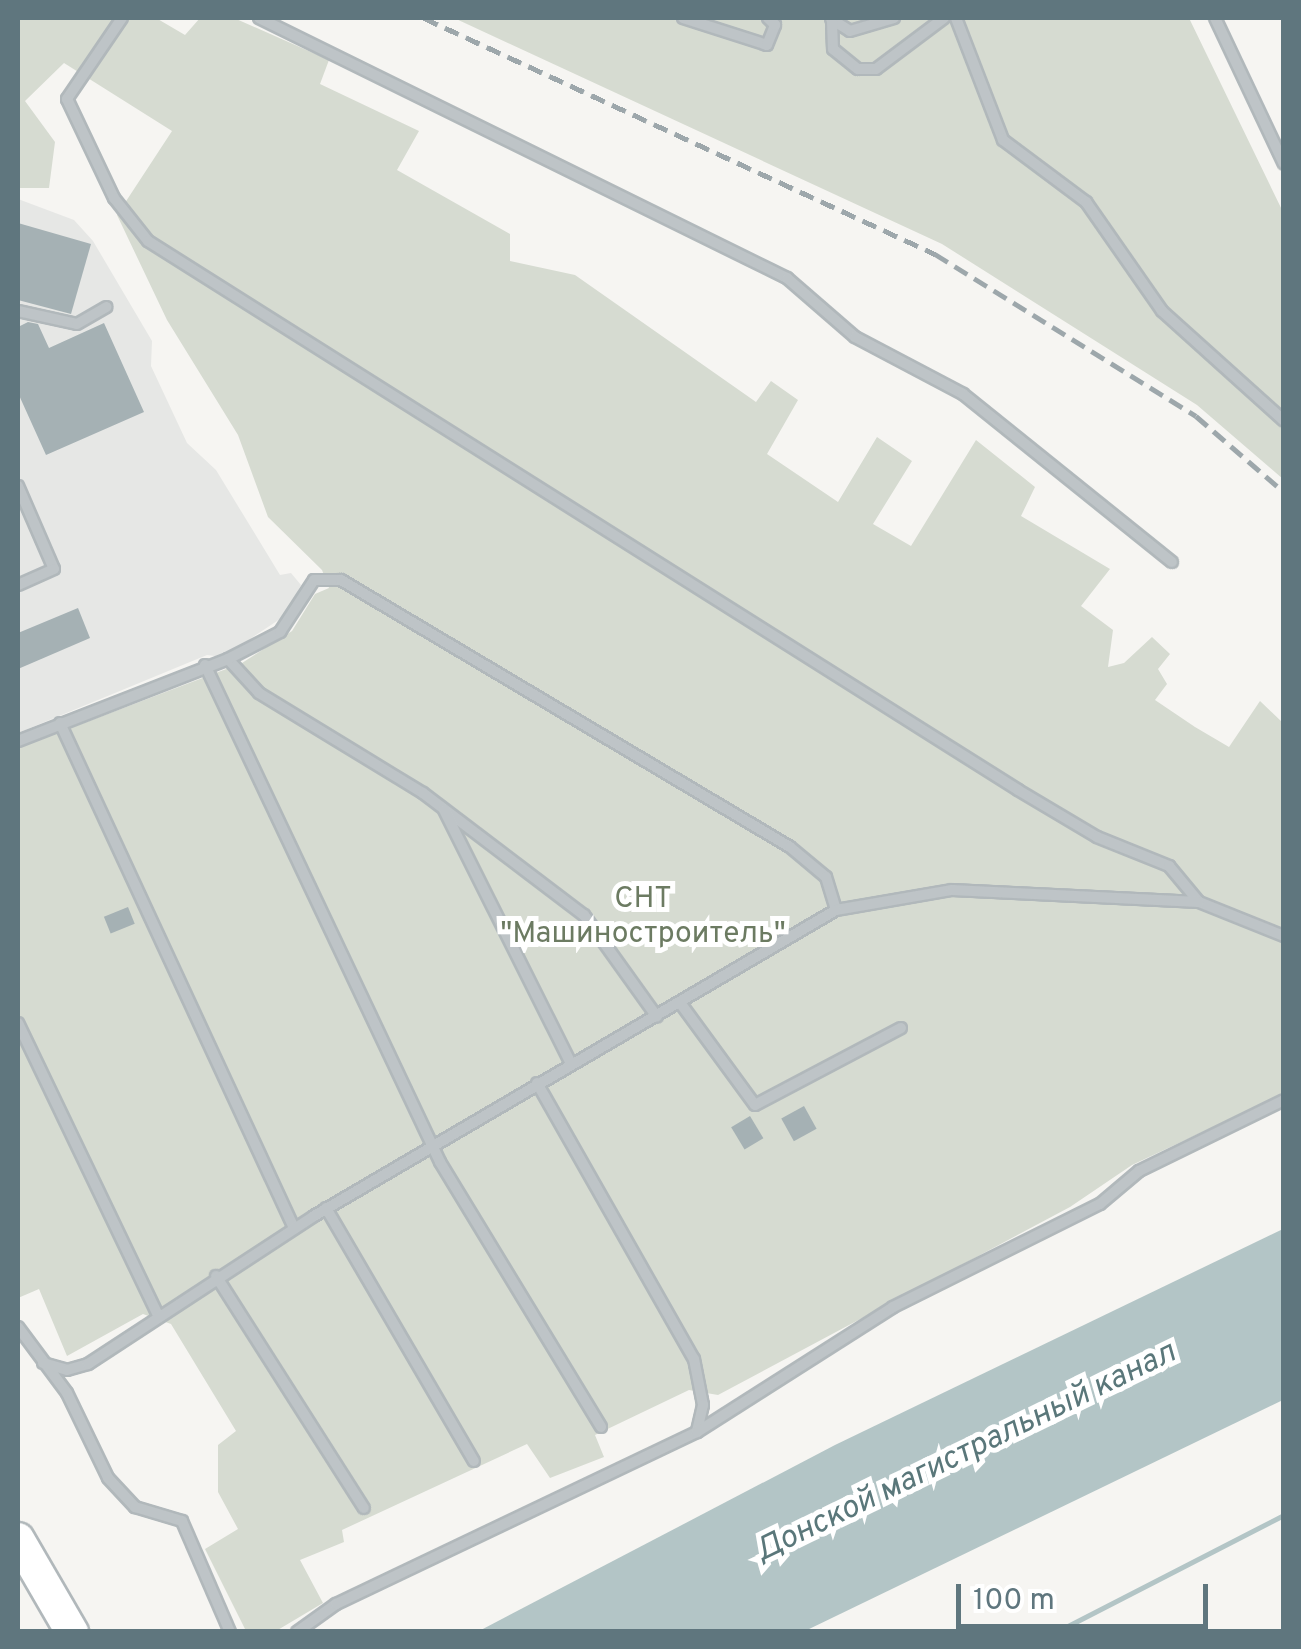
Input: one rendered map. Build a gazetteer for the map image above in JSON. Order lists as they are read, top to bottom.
{
  "water": ["Донской магистральный канал"],
  "parks": ["СНТ \"Машиностроитель\""],
  "scale_bar": "100 m"
}
